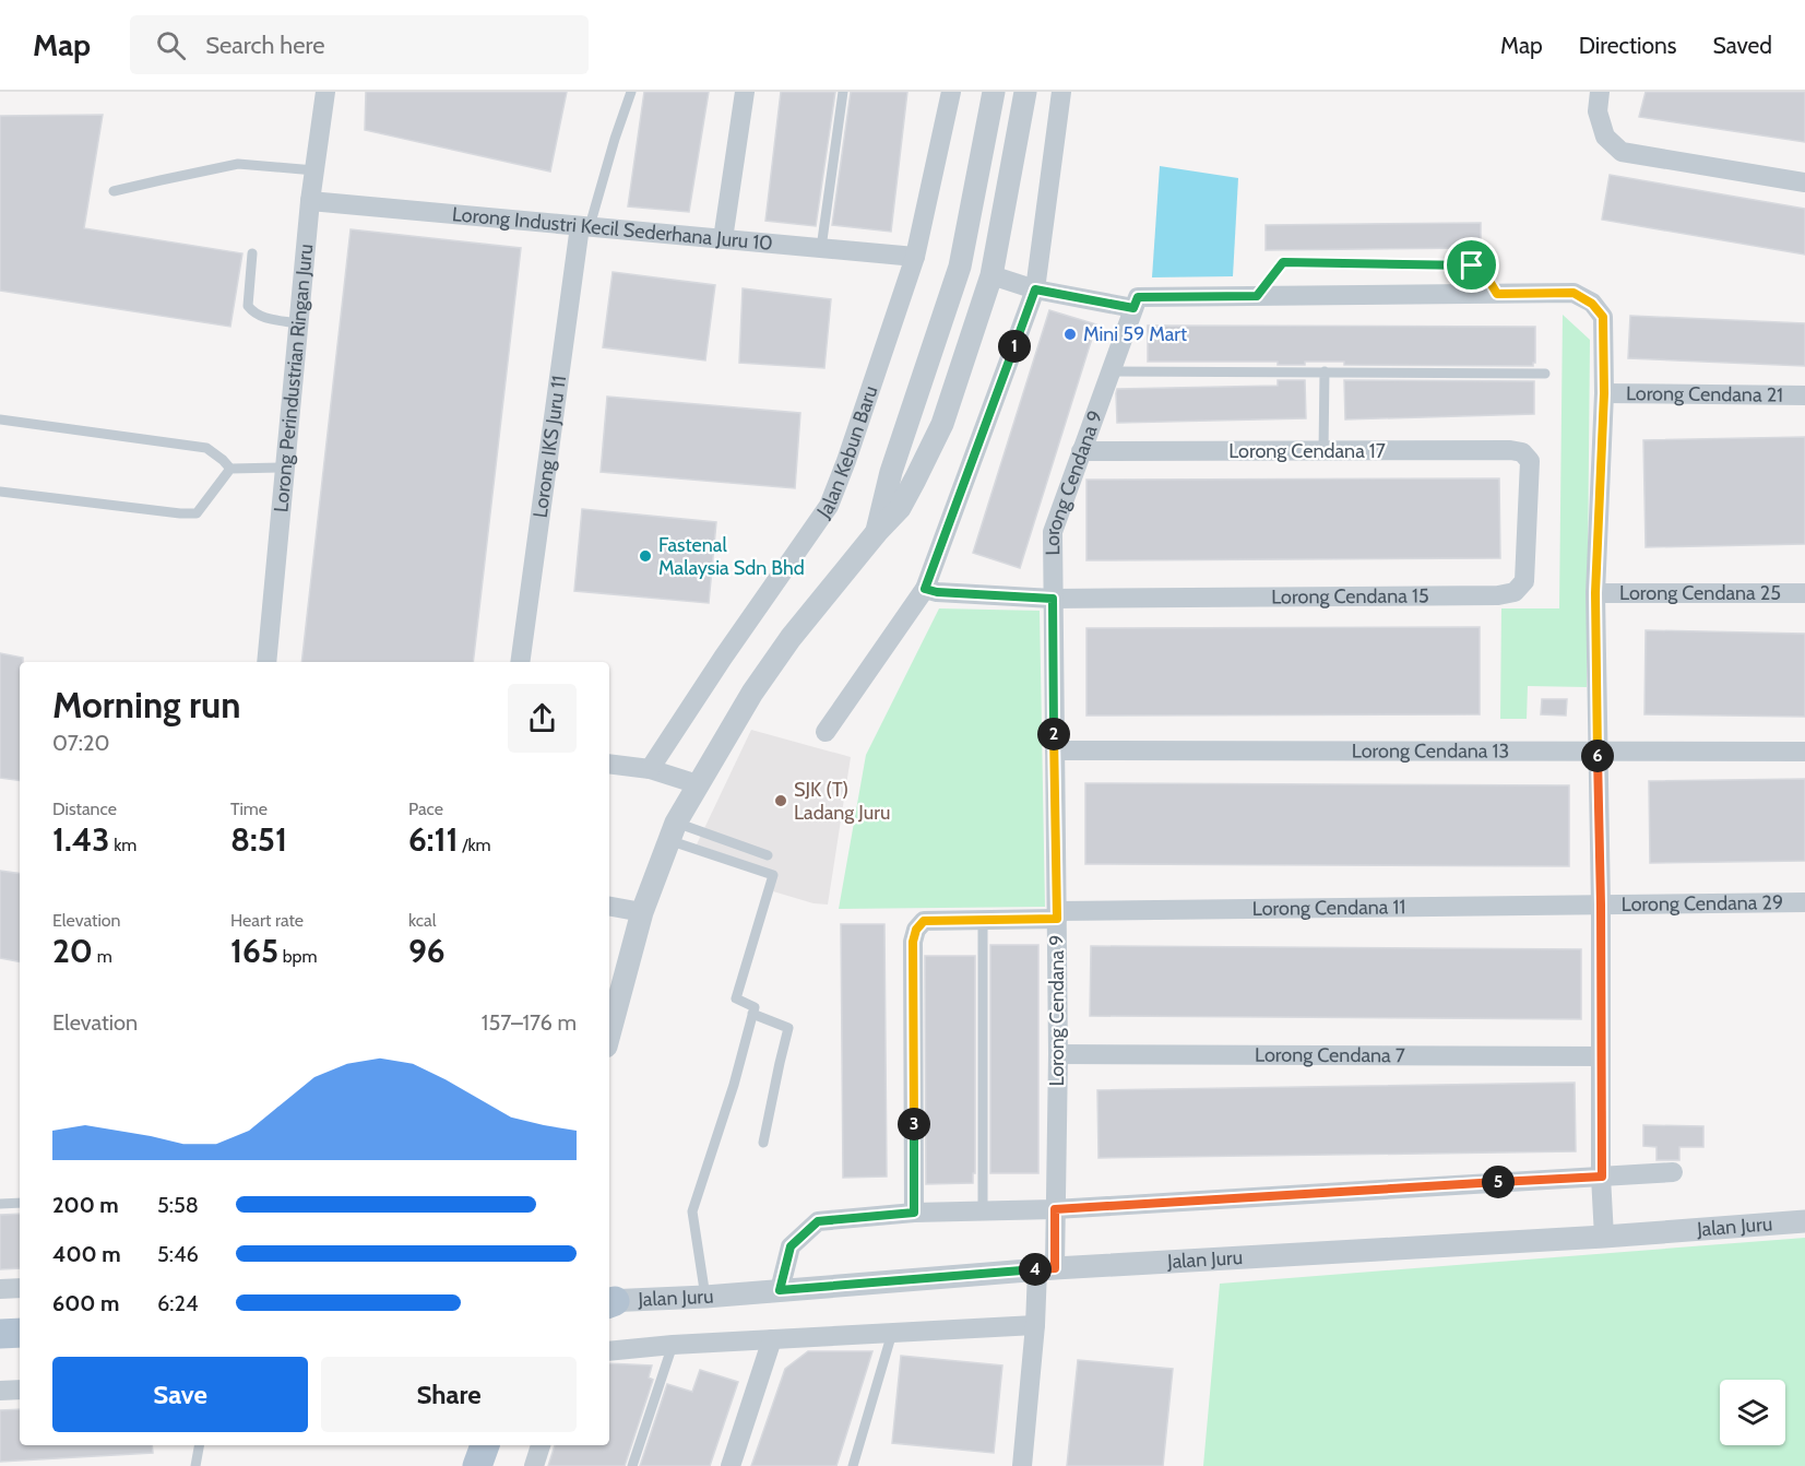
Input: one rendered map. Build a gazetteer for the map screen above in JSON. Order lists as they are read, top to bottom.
{
  "streets": {
    "street": [
      "Lorong Industri Kecil Sederhana Juru 10",
      "Lorong Perindustrian Ringan Juru",
      "Lorong Cendana 21",
      "Lorong IKS Juru 11",
      "Jalan Kebun Baru",
      "Lorong Cendana 17",
      "Lorong Cendana 9",
      "Lorong Cendana 25",
      "Lorong Cendana 15",
      "Lorong Cendana 13",
      "Lorong Cendana 29",
      "Lorong Cendana 11",
      "Lorong Cendana 7",
      "Jalan Juru"
    ]
  },
  "crossings": [
    ["Lorong Industri Kecil Sederhana Juru 10", "Lorong Perindustrian Ringan Juru"],
    ["Lorong Industri Kecil Sederhana Juru 10", "Lorong IKS Juru 11"],
    ["Lorong Industri Kecil Sederhana Juru 10", "Jalan Kebun Baru"],
    ["Lorong Cendana 17", "Lorong Cendana 9"],
    ["Lorong Cendana 17", "Lorong Cendana 15"],
    ["Lorong Cendana 9", "Lorong Cendana 15"],
    ["Lorong Cendana 9", "Lorong Cendana 13"],
    ["Lorong Cendana 9", "Lorong Cendana 11"],
    ["Lorong Cendana 9", "Lorong Cendana 7"],
    ["Lorong Cendana 9", "Jalan Juru"],
    ["Lorong Cendana 29", "Lorong Cendana 11"]
  ],
  "places": ["Mini 59 Mart", "Fastenal Malaysia Sdn Bhd", "SJK (T) Ladang Juru"],
  "page": {
    "header": "Map",
    "search": "Search here",
    "nav": ["Map", "Directions", "Saved"],
    "pins": [
      "1",
      "2",
      "6",
      "3",
      "5",
      "4"
    ],
    "heading": ["Morning run", "07:20"],
    "stats": [
      ["Distance", "1.43 km"],
      ["Time", "8:51"],
      ["Pace", "6:11 /km"],
      ["Elevation", "20 m"],
      ["Heart rate", "165 bpm"],
      ["kcal", "96"]
    ],
    "chart": ["Elevation", "157–176 m"],
    "list": [
      {
        "name": "200 m",
        "note": "5:58"
      },
      {
        "name": "400 m",
        "note": "5:46"
      },
      {
        "name": "600 m",
        "note": "6:24"
      }
    ],
    "buttons": ["Save", "Share"]
  }
}
